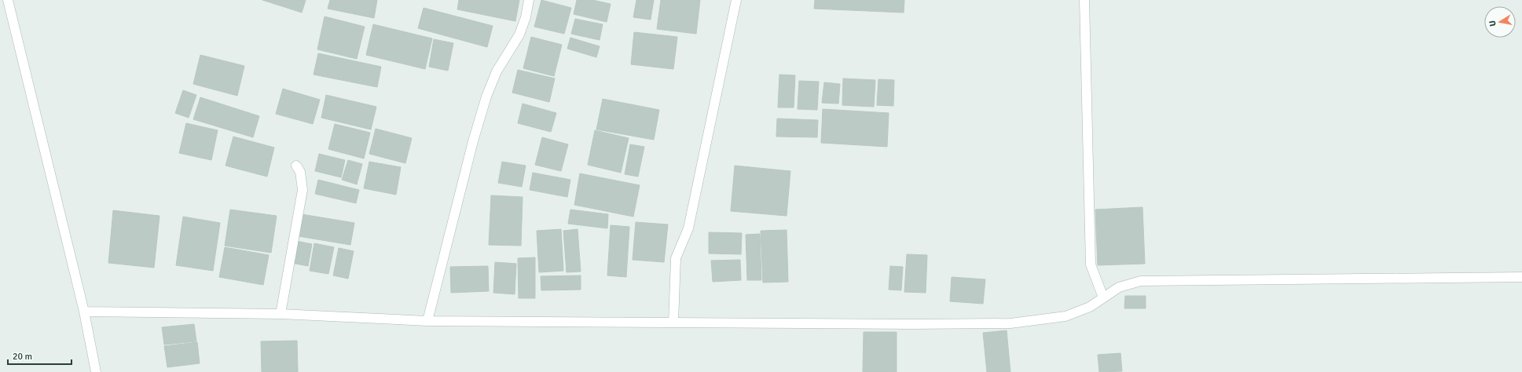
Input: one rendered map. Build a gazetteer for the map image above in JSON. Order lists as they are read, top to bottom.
{
  "scale_bar": "20 m",
  "north": "left"
}
